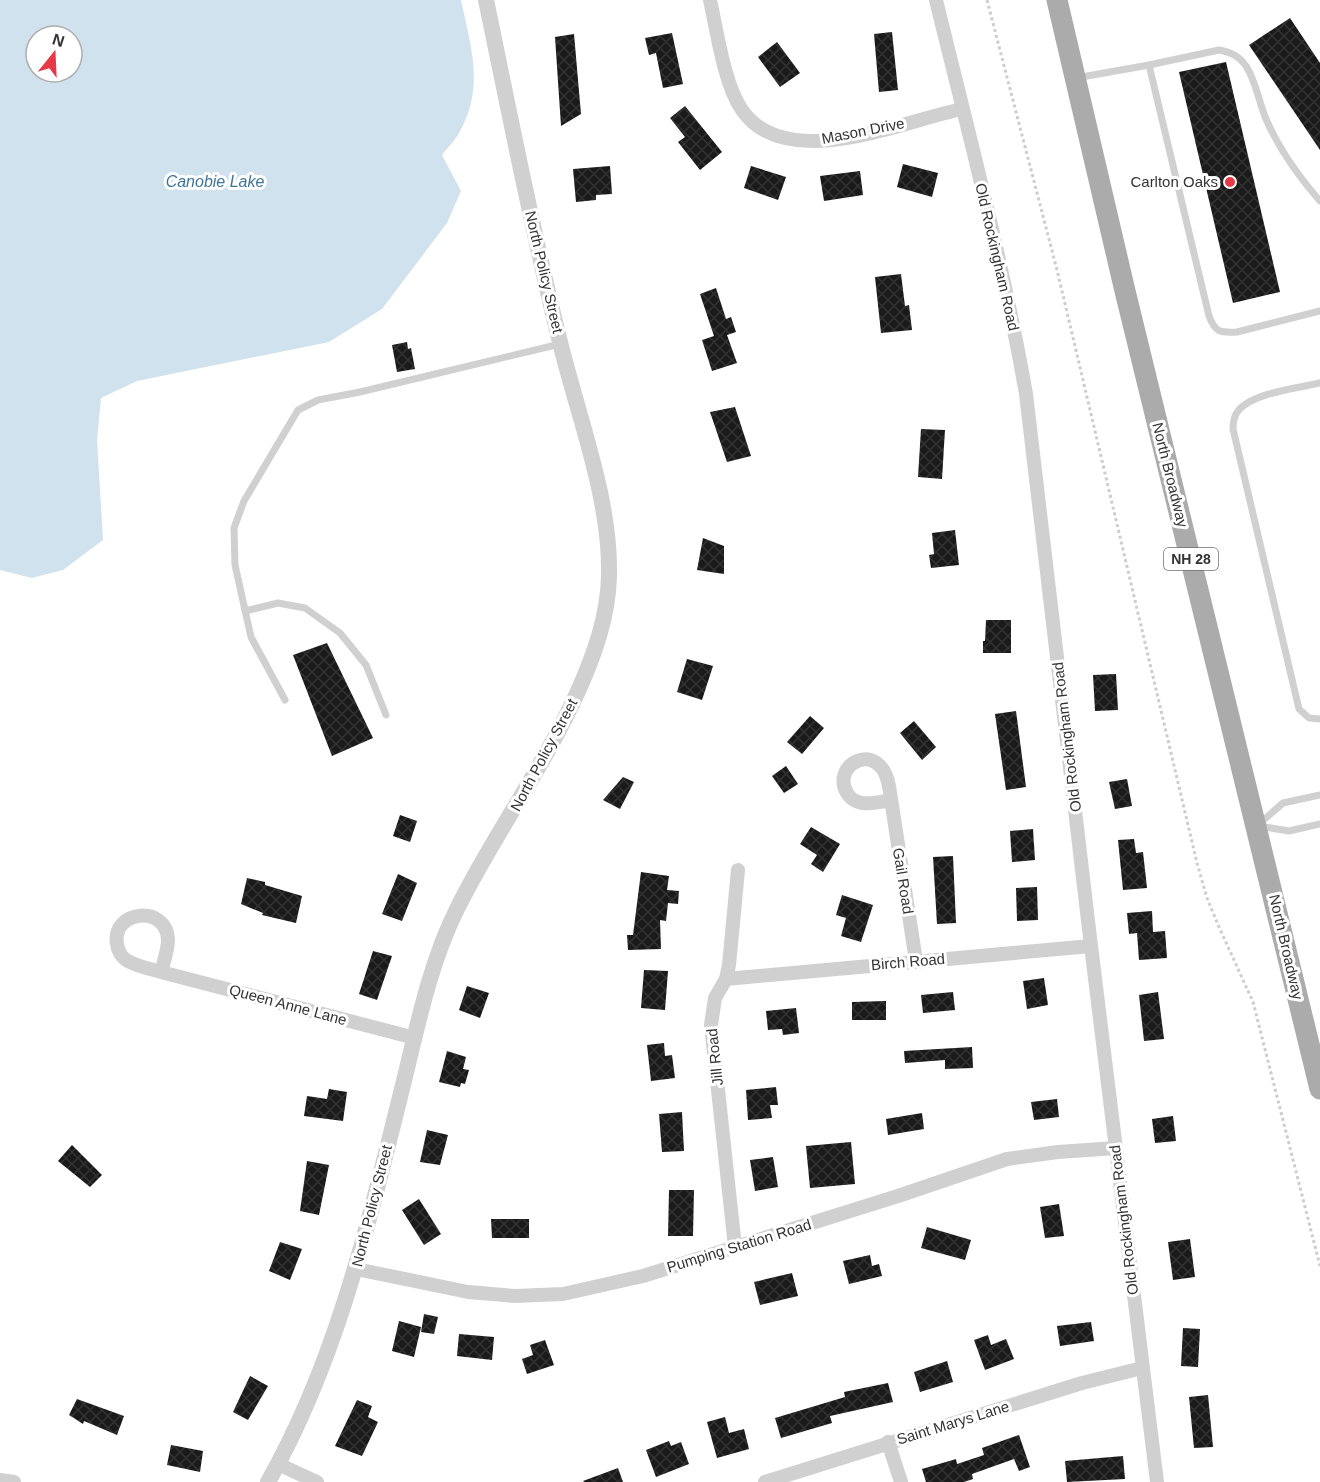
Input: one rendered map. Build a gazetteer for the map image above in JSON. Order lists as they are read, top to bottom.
{
  "streets": {
    "main road": ["North Broadway", "NH 28"],
    "street": [
      "Mason Drive",
      "Old Rockingham Road",
      "North Policy Street",
      "Gail Road",
      "Birch Road",
      "Queen Anne Lane",
      "Jill Road",
      "Pumping Station Road",
      "Saint Marys Lane"
    ]
  },
  "crossings": [
    ["Mason Drive", "Old Rockingham Road"],
    ["Old Rockingham Road", "Birch Road"],
    ["Old Rockingham Road", "Pumping Station Road"],
    ["Old Rockingham Road", "Saint Marys Lane"],
    ["North Policy Street", "Queen Anne Lane"],
    ["North Policy Street", "Pumping Station Road"],
    ["Gail Road", "Birch Road"],
    ["Birch Road", "Jill Road"],
    ["Jill Road", "Pumping Station Road"]
  ],
  "water": ["Canobie Lake"],
  "places": ["Carlton Oaks"],
  "north": "top"
}
